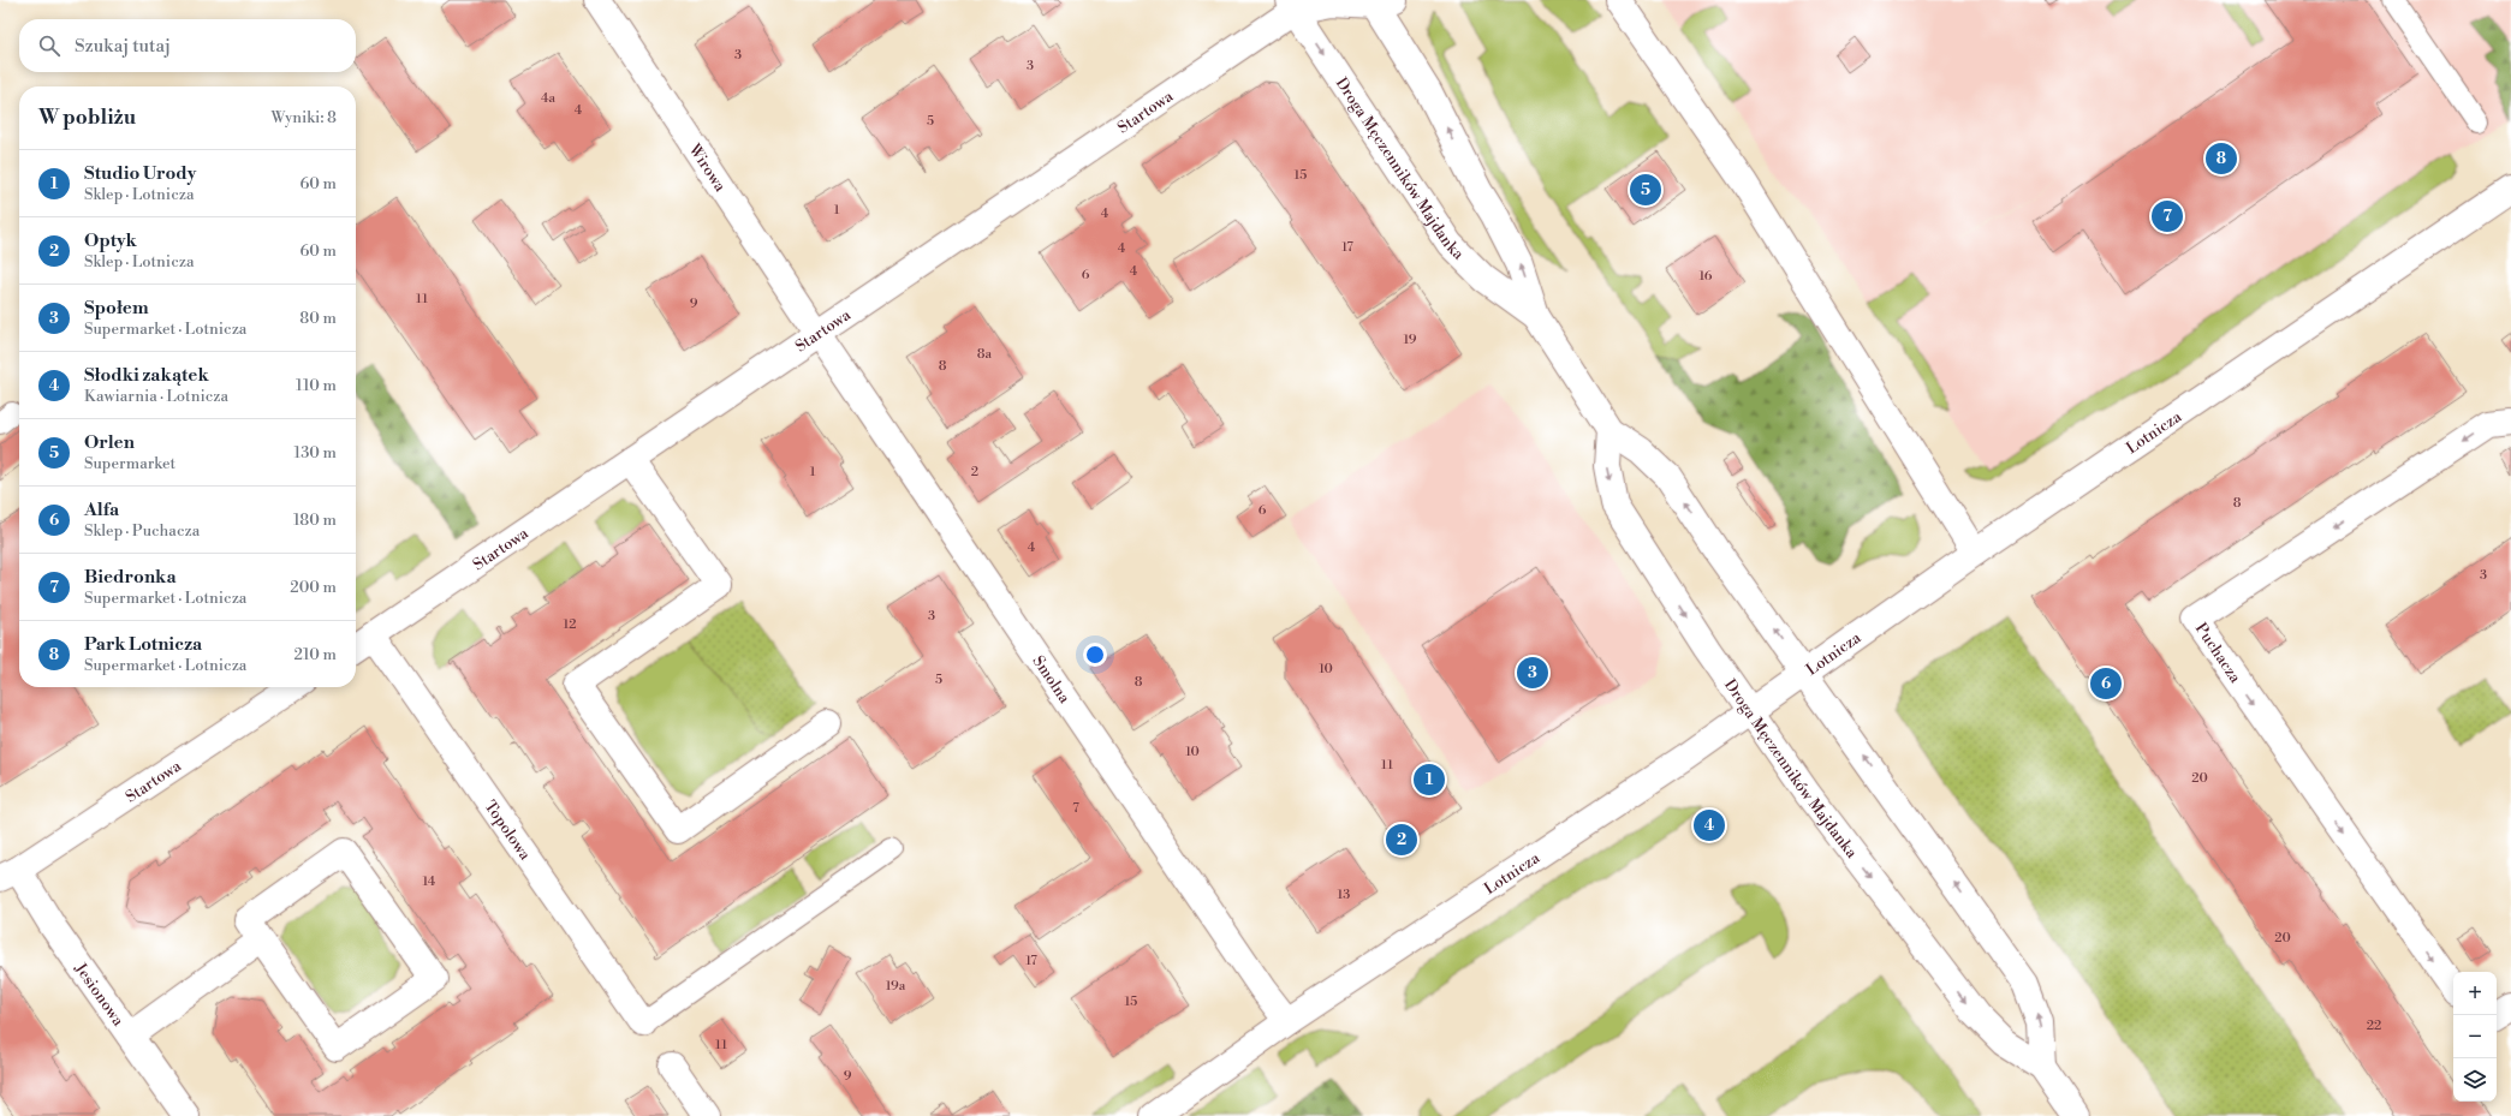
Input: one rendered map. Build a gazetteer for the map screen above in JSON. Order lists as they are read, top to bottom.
{
  "streets": {
    "street": [
      "Startowa",
      "Wirowa",
      "Droga Męczenników Majdanka",
      "Lotnicza",
      "Puchacza",
      "Smolna",
      "Topolowa",
      "Jesionowa"
    ]
  },
  "crossings": [
    ["Startowa", "Wirowa"],
    ["Startowa", "Droga Męczenników Majdanka"],
    ["Startowa", "Smolna"],
    ["Startowa", "Topolowa"],
    ["Startowa", "Jesionowa"],
    ["Wirowa", "Smolna"],
    ["Droga Męczenników Majdanka", "Lotnicza"],
    ["Lotnicza", "Smolna"]
  ],
  "house_numbers": [
    "3",
    "3",
    "4a",
    "4",
    "5",
    "15",
    "1",
    "4",
    "17",
    "4",
    "4",
    "6",
    "16",
    "11",
    "9",
    "19",
    "8a",
    "8",
    "1",
    "2",
    "8",
    "6",
    "4",
    "3",
    "3",
    "12",
    "10",
    "5",
    "8",
    "10",
    "11",
    "20",
    "7",
    "14",
    "13",
    "20",
    "17",
    "19a",
    "15",
    "22",
    "11",
    "9"
  ],
  "page": {
    "search": "Szukaj tutaj",
    "heading": ["W pobliżu", "Wyniki: 8"],
    "pins": [
      "8",
      "5",
      "7",
      "3",
      "6",
      "1",
      "4",
      "2"
    ],
    "list": [
      {
        "mark": "1",
        "name": "Studio Urody",
        "note": "Sklep · Lotnicza",
        "value": "60 m"
      },
      {
        "mark": "2",
        "name": "Optyk",
        "note": "Sklep · Lotnicza",
        "value": "60 m"
      },
      {
        "mark": "3",
        "name": "Społem",
        "note": "Supermarket · Lotnicza",
        "value": "80 m"
      },
      {
        "mark": "4",
        "name": "Słodki zakątek",
        "note": "Kawiarnia · Lotnicza",
        "value": "110 m"
      },
      {
        "mark": "5",
        "name": "Orlen",
        "note": "Supermarket",
        "value": "130 m"
      },
      {
        "mark": "6",
        "name": "Alfa",
        "note": "Sklep · Puchacza",
        "value": "180 m"
      },
      {
        "mark": "7",
        "name": "Biedronka",
        "note": "Supermarket · Lotnicza",
        "value": "200 m"
      },
      {
        "mark": "8",
        "name": "Park Lotnicza",
        "note": "Supermarket · Lotnicza",
        "value": "210 m"
      }
    ],
    "map_buttons": ["+", "−"]
  }
}
